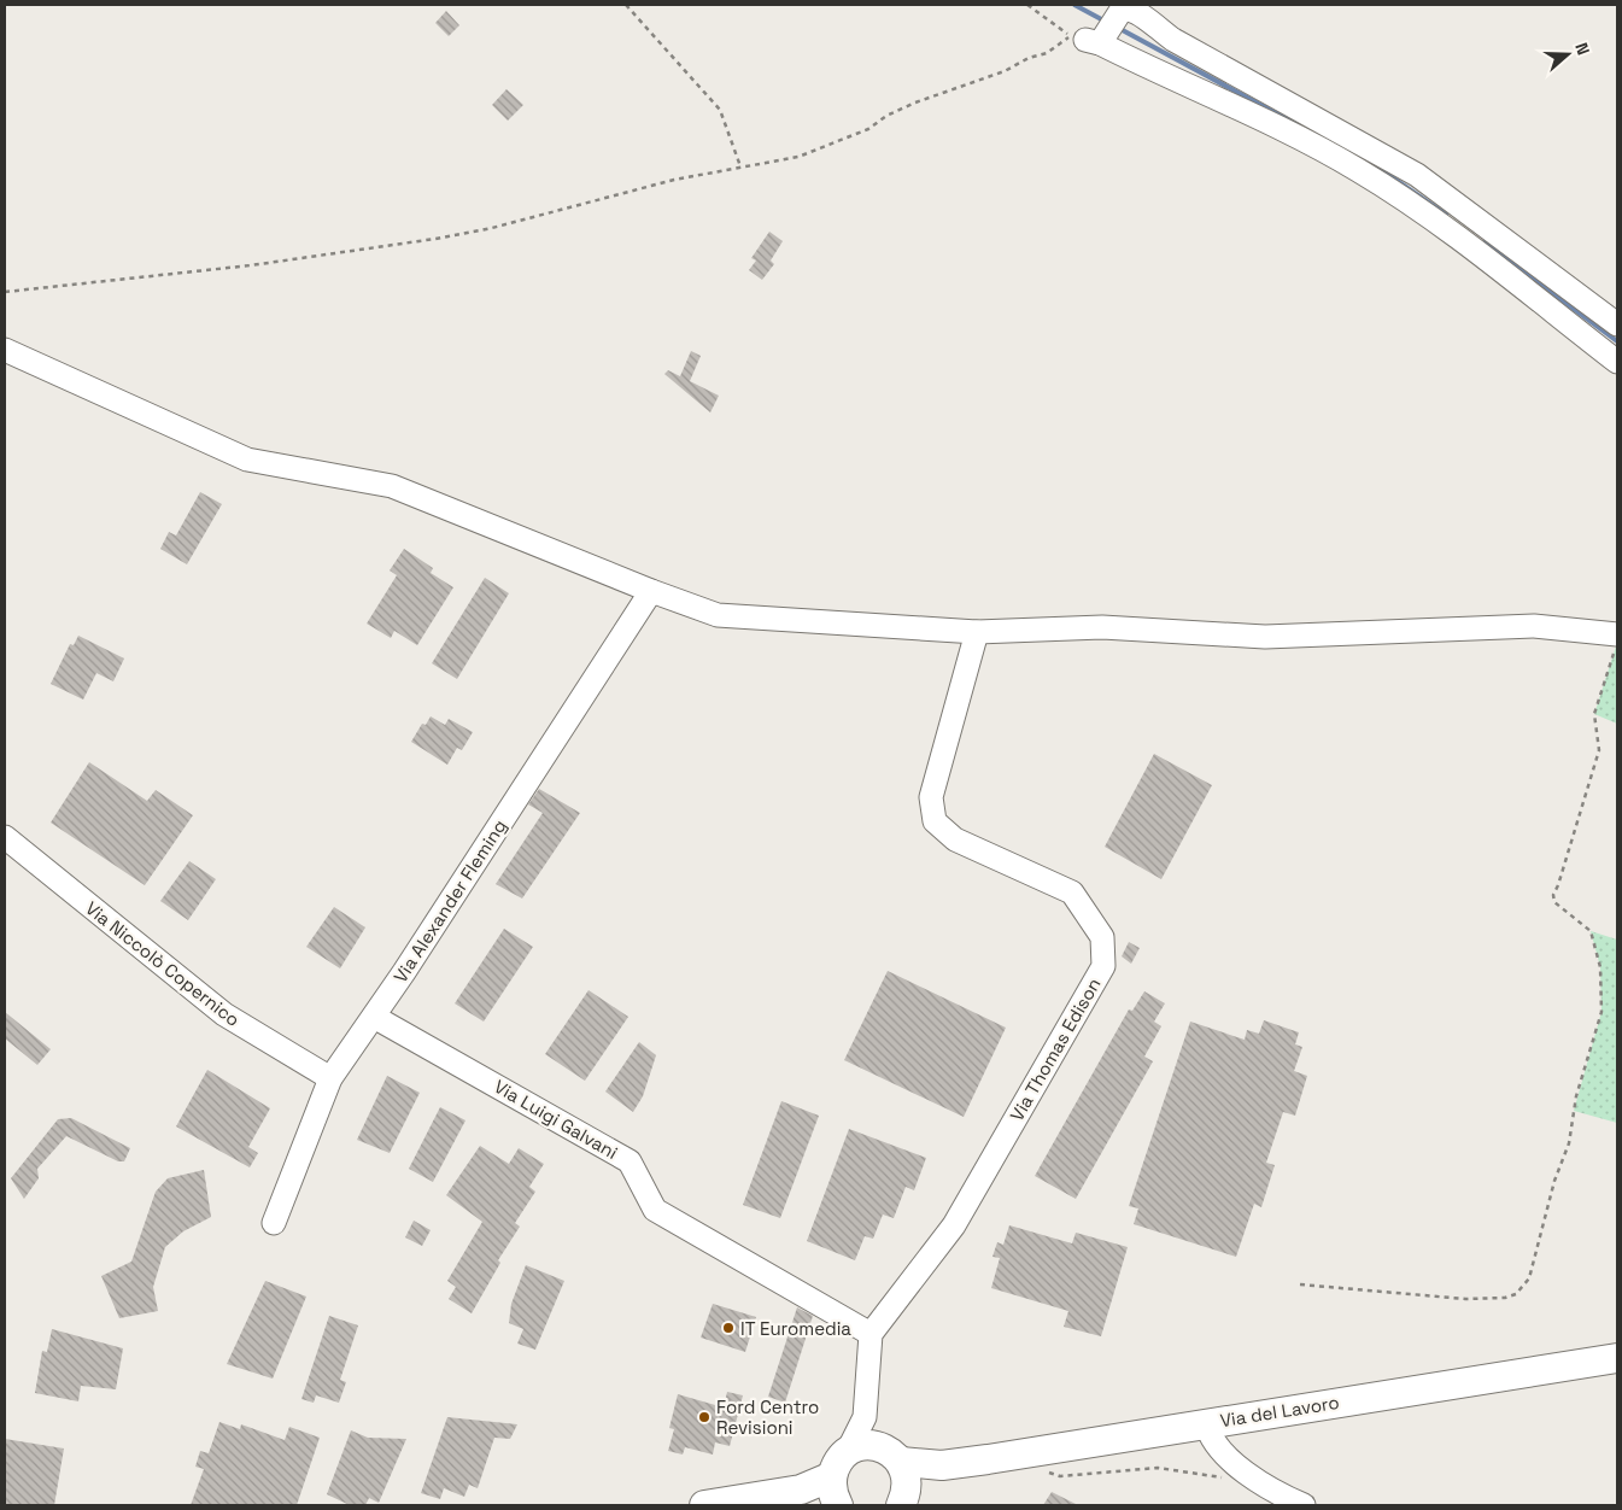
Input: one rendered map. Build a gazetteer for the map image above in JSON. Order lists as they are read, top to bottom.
{
  "streets": {
    "main road": ["Via del Lavoro"],
    "street": [
      "Via Alexander Fleming",
      "Via Niccolò Copernico",
      "Via Thomas Edison",
      "Via Luigi Galvani"
    ]
  },
  "crossings": [
    ["Via Alexander Fleming", "Via Niccolò Copernico"],
    ["Via Alexander Fleming", "Via Luigi Galvani"],
    ["Via Thomas Edison", "Via Luigi Galvani"]
  ],
  "places": ["IT Euromedia", "Ford Centro Revisioni"],
  "north": "right"
}
